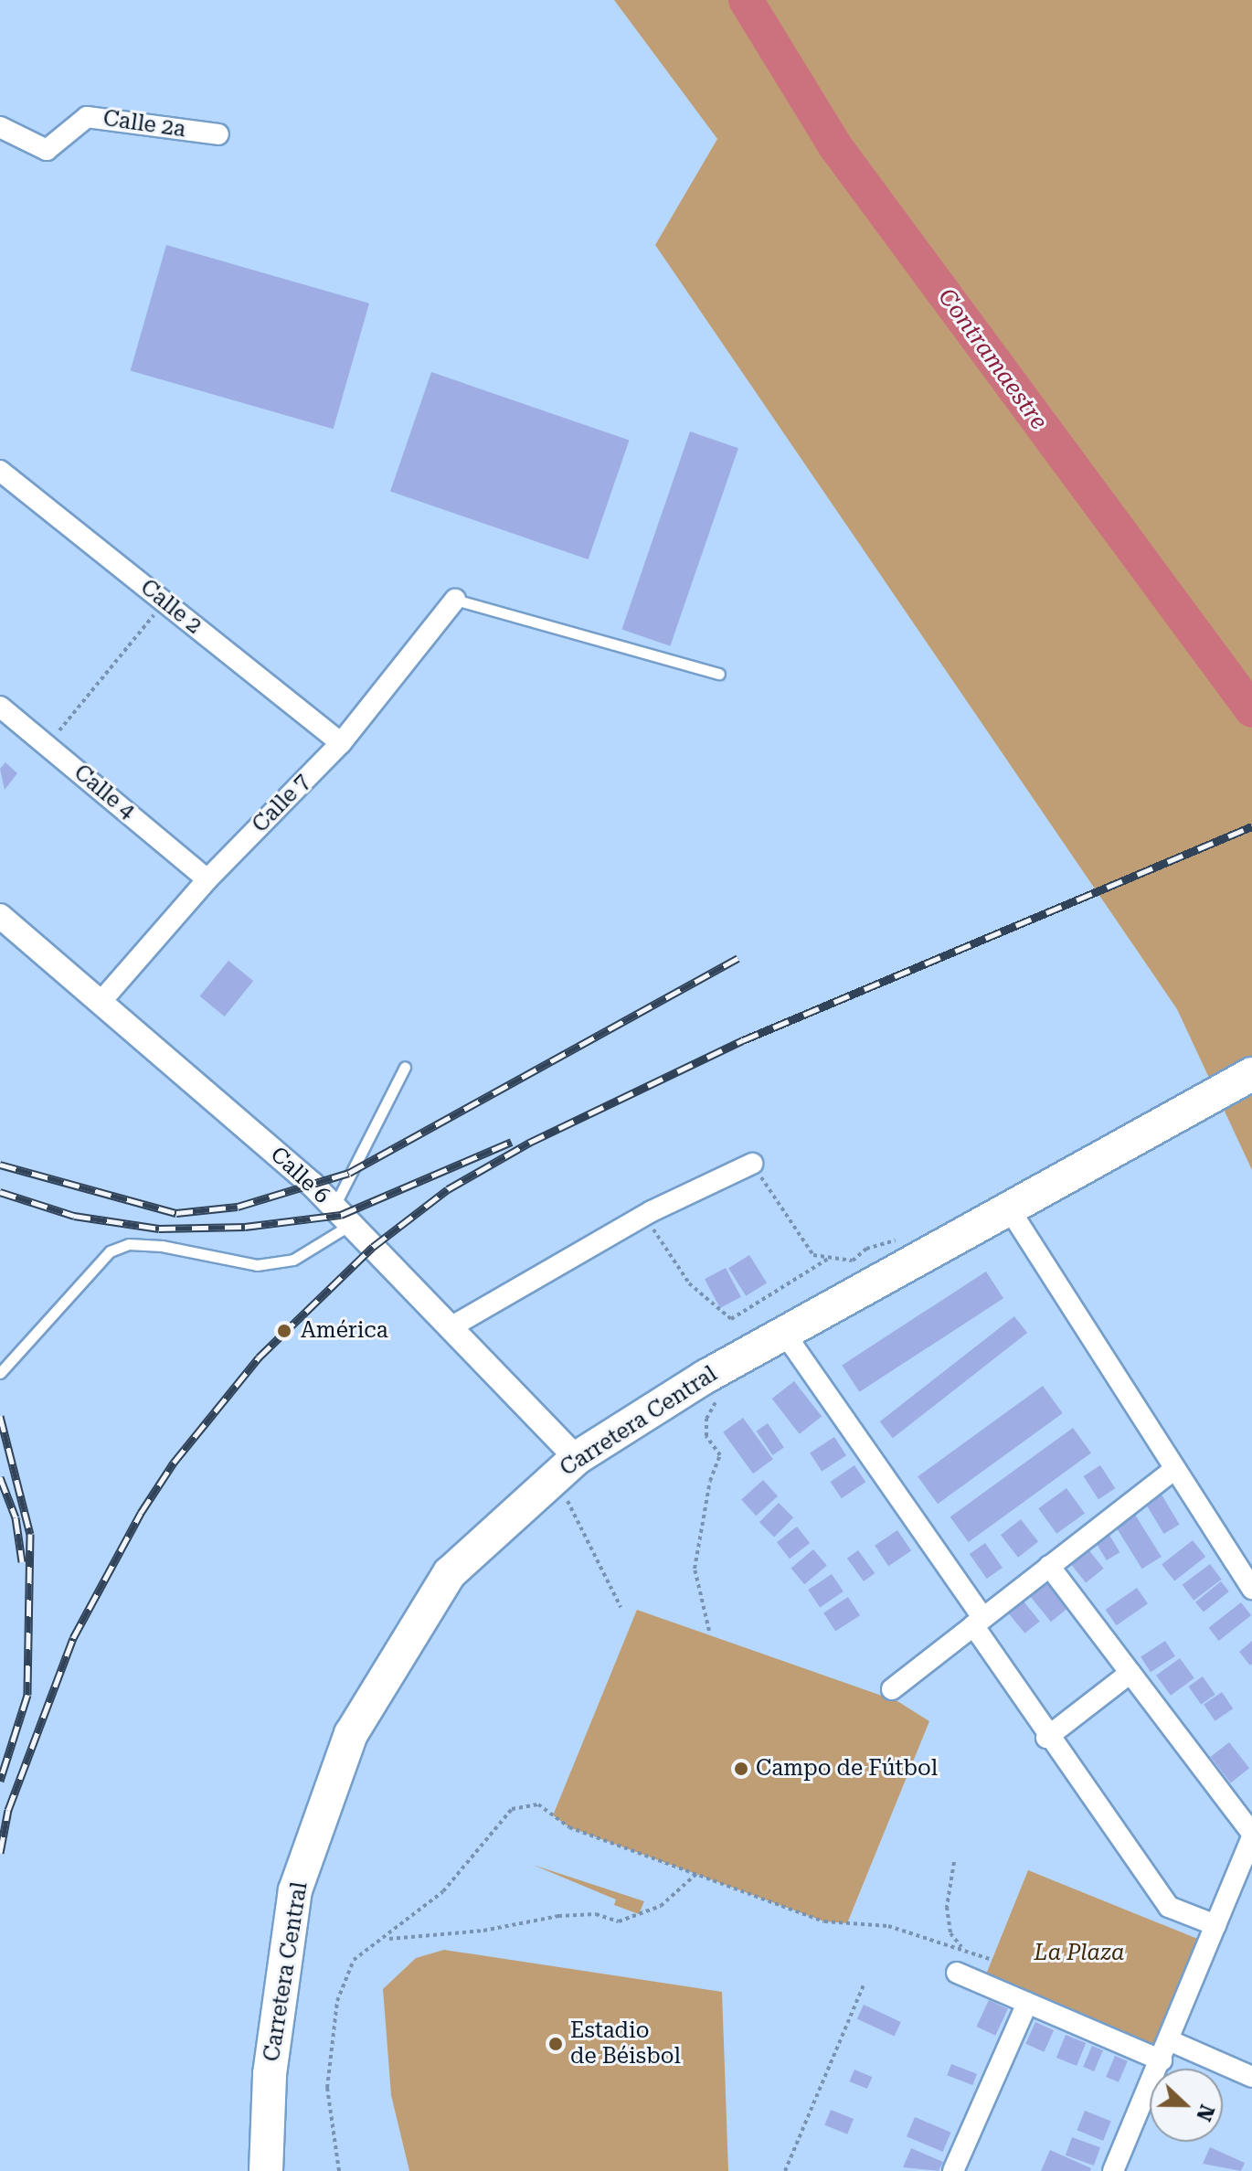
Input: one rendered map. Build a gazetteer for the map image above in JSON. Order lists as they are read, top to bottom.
{
  "streets": {
    "highway": ["Carretera Central"],
    "street": [
      "Calle 2a",
      "Calle 2",
      "Calle 4",
      "Calle 7",
      "Calle 6"
    ]
  },
  "crossings": [
    ["Calle 2", "Calle 7"],
    ["Calle 4", "Calle 7"],
    ["Calle 7", "Calle 6"],
    ["Calle 6", "Carretera Central"]
  ],
  "water": ["Contramaestre"],
  "parks": ["La Plaza"],
  "places": ["América", "Campo de Fútbol", "Estadio de Béisbol"],
  "north": "right"
}
